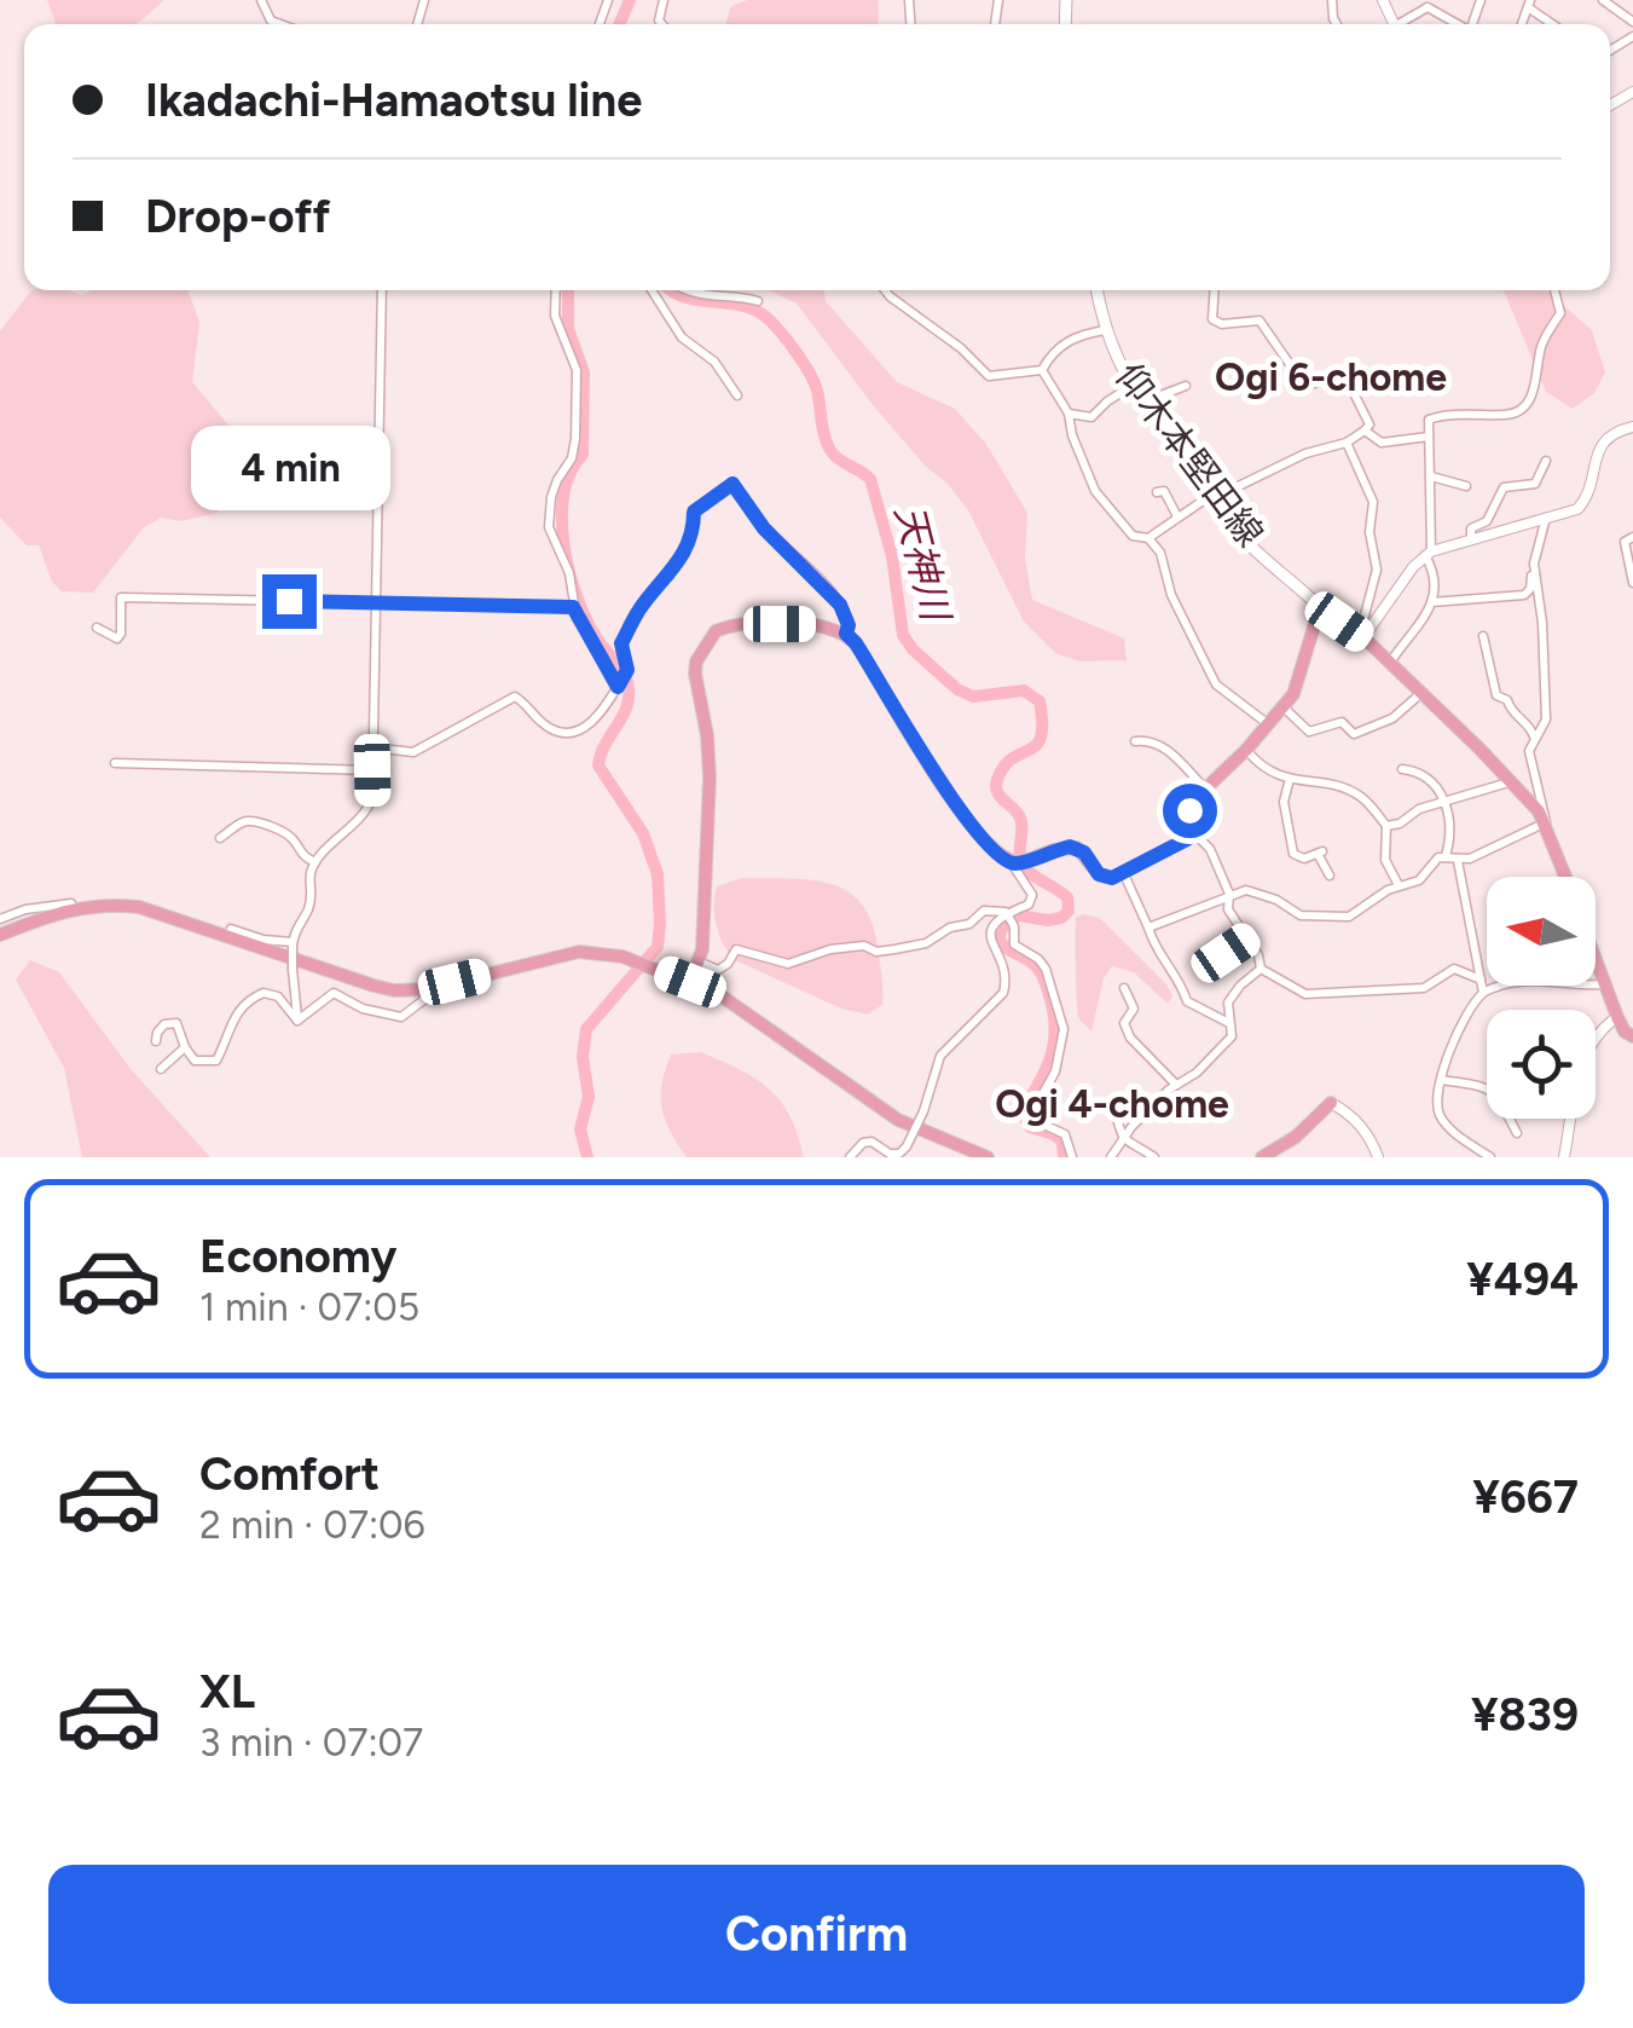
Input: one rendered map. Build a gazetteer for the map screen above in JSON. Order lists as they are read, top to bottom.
{
  "streets": {
    "main road": ["仰木本堅田線"]
  },
  "districts": ["Ogi 6-chome", "Ogi 4-chome"],
  "water": ["天神川"],
  "north": "left",
  "page": {
    "banner": ["Ikadachi-Hamaotsu line", "Drop-off"],
    "bubble": "4 min",
    "list": [
      {
        "name": "Economy",
        "note": "1 min · 07:05",
        "value": "¥494"
      },
      {
        "name": "Comfort",
        "note": "2 min · 07:06",
        "value": "¥667"
      },
      {
        "name": "XL",
        "note": "3 min · 07:07",
        "value": "¥839"
      }
    ],
    "buttons": "Confirm"
  }
}
